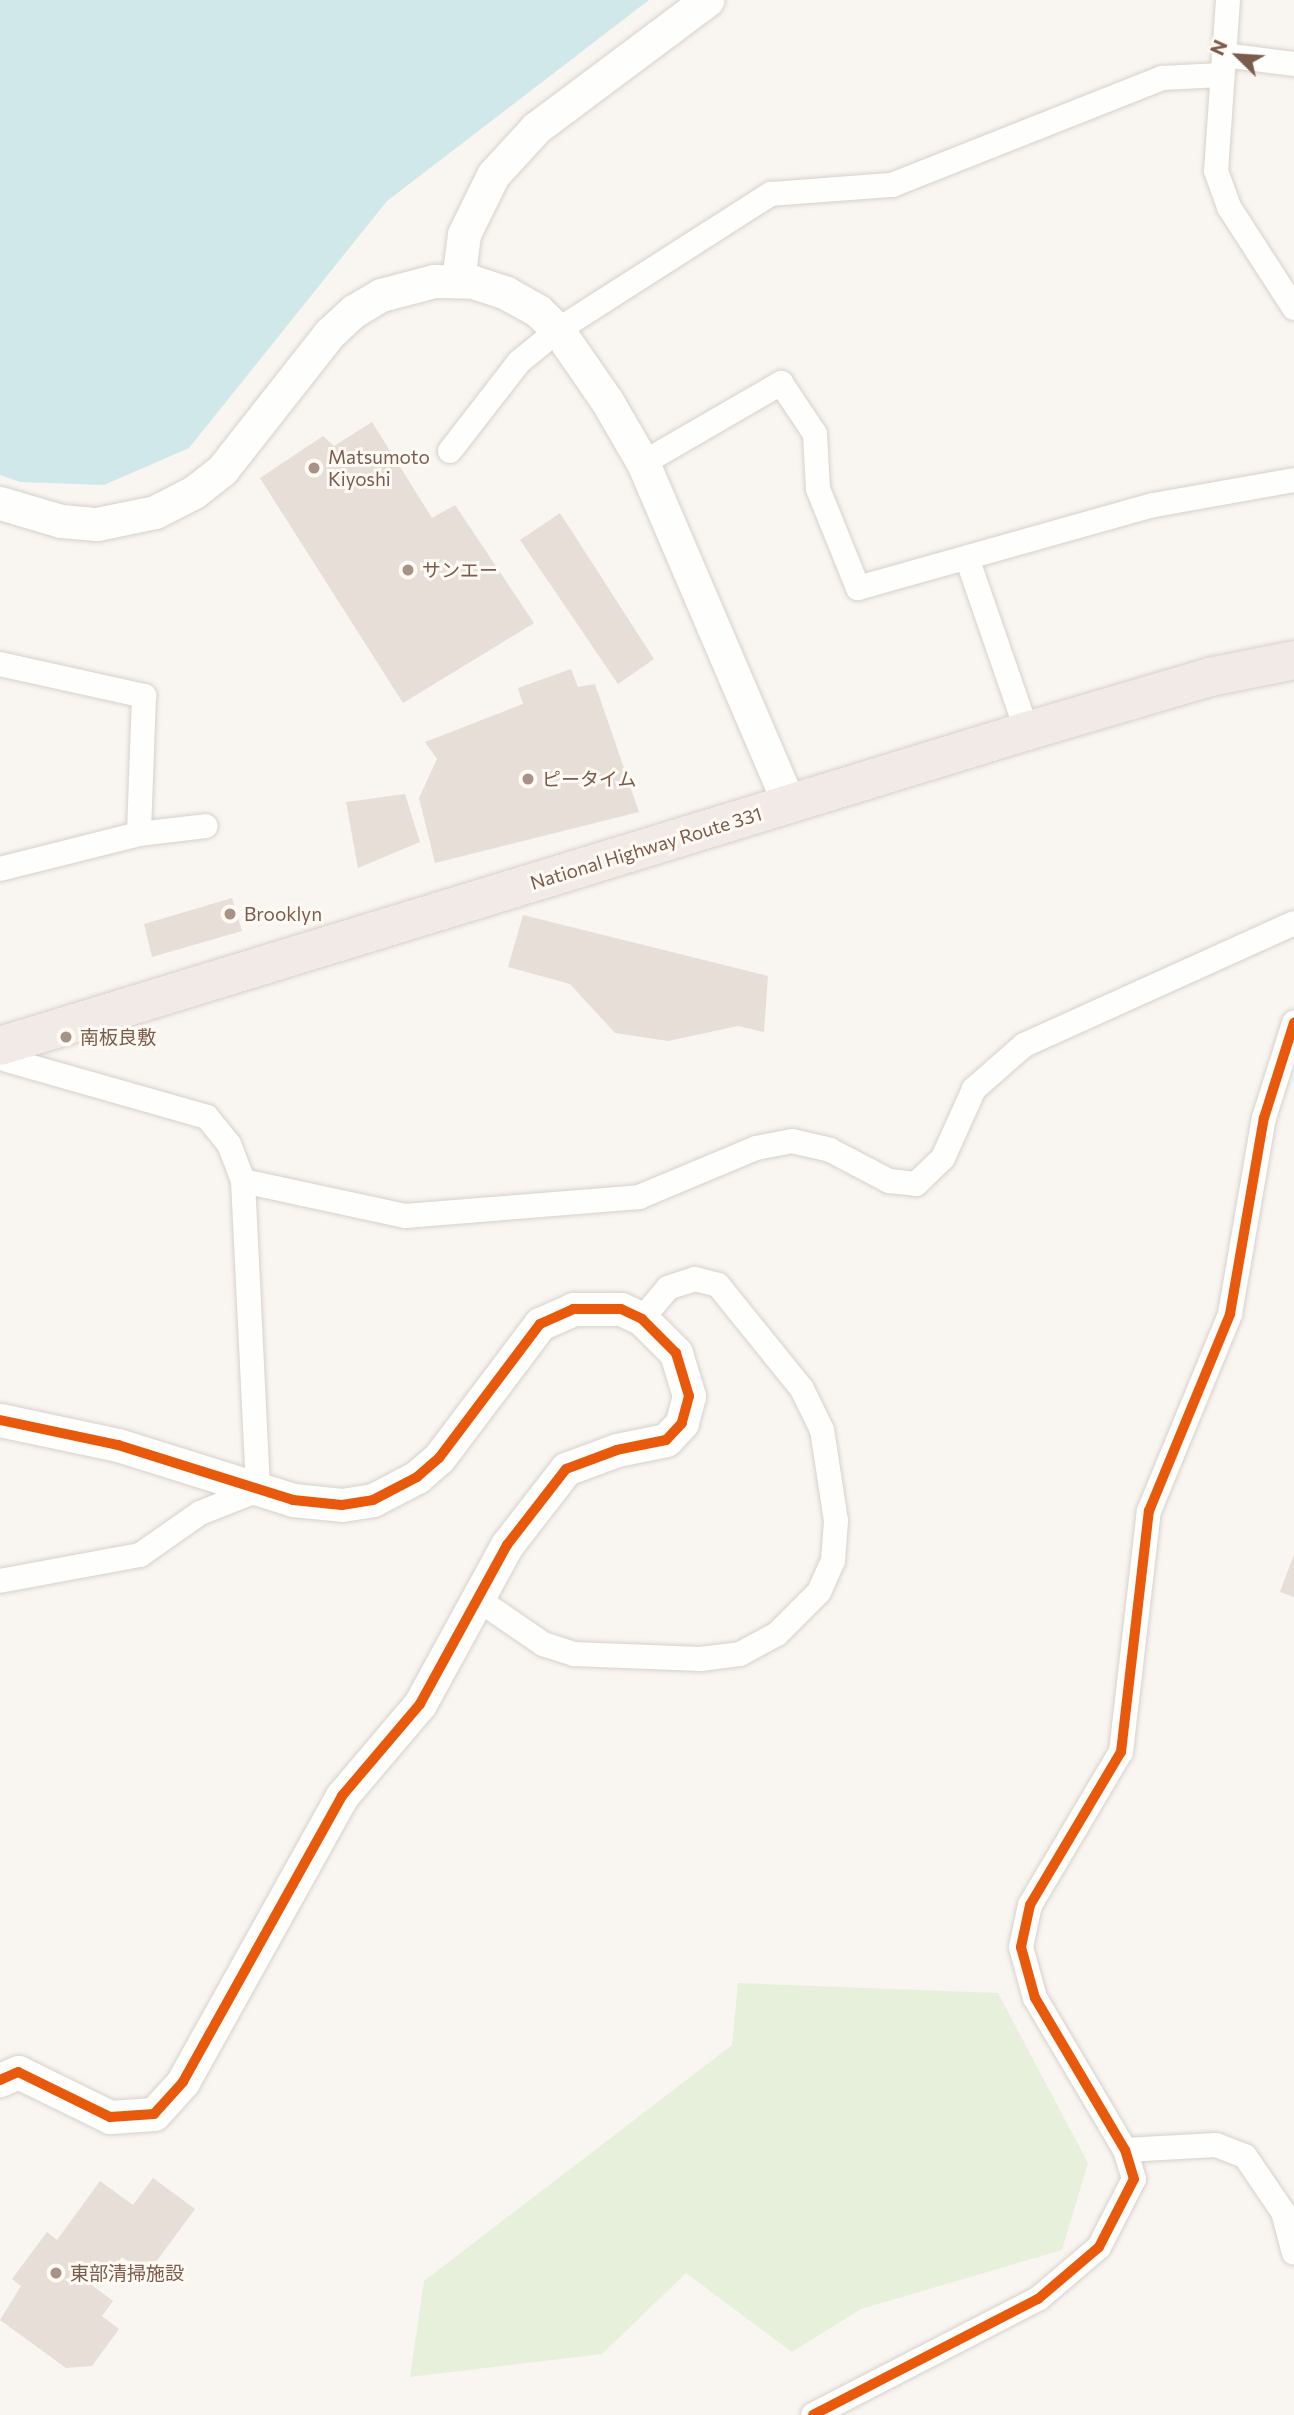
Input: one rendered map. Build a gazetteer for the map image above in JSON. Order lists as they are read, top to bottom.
{
  "streets": {
    "highway": ["National Highway Route 331"]
  },
  "places": [
    "Matsumoto Kiyoshi",
    "サンエー",
    "ピータイム",
    "Brooklyn",
    "南板良敷",
    "東部清掃施設"
  ],
  "north": "top left"
}
